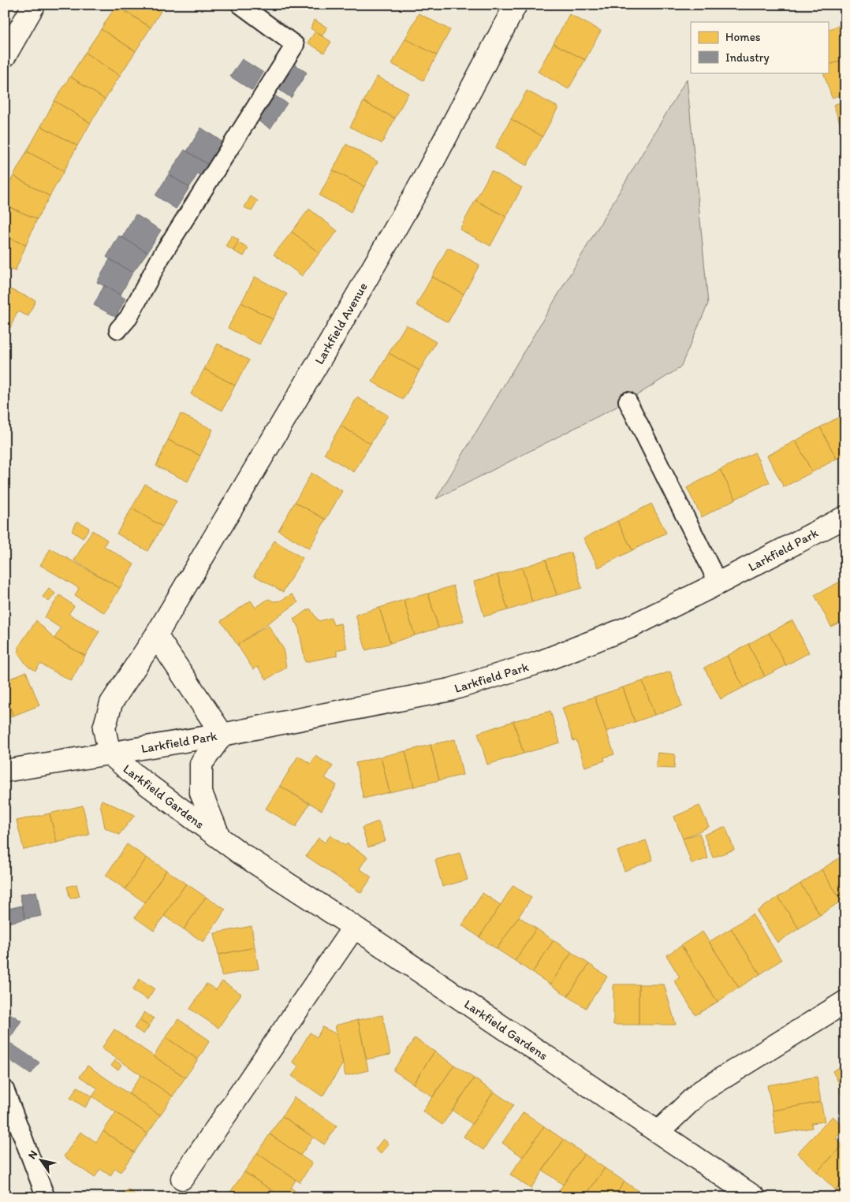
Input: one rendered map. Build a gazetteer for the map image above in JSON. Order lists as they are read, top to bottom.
{
  "streets": {
    "street": ["Larkfield Avenue", "Larkfield Park", "Larkfield Gardens"]
  },
  "crossings": [
    ["Larkfield Avenue", "Larkfield Park"],
    ["Larkfield Avenue", "Larkfield Gardens"],
    ["Larkfield Park", "Larkfield Gardens"]
  ],
  "legend": ["Homes", "Industry"],
  "north": "top left"
}
